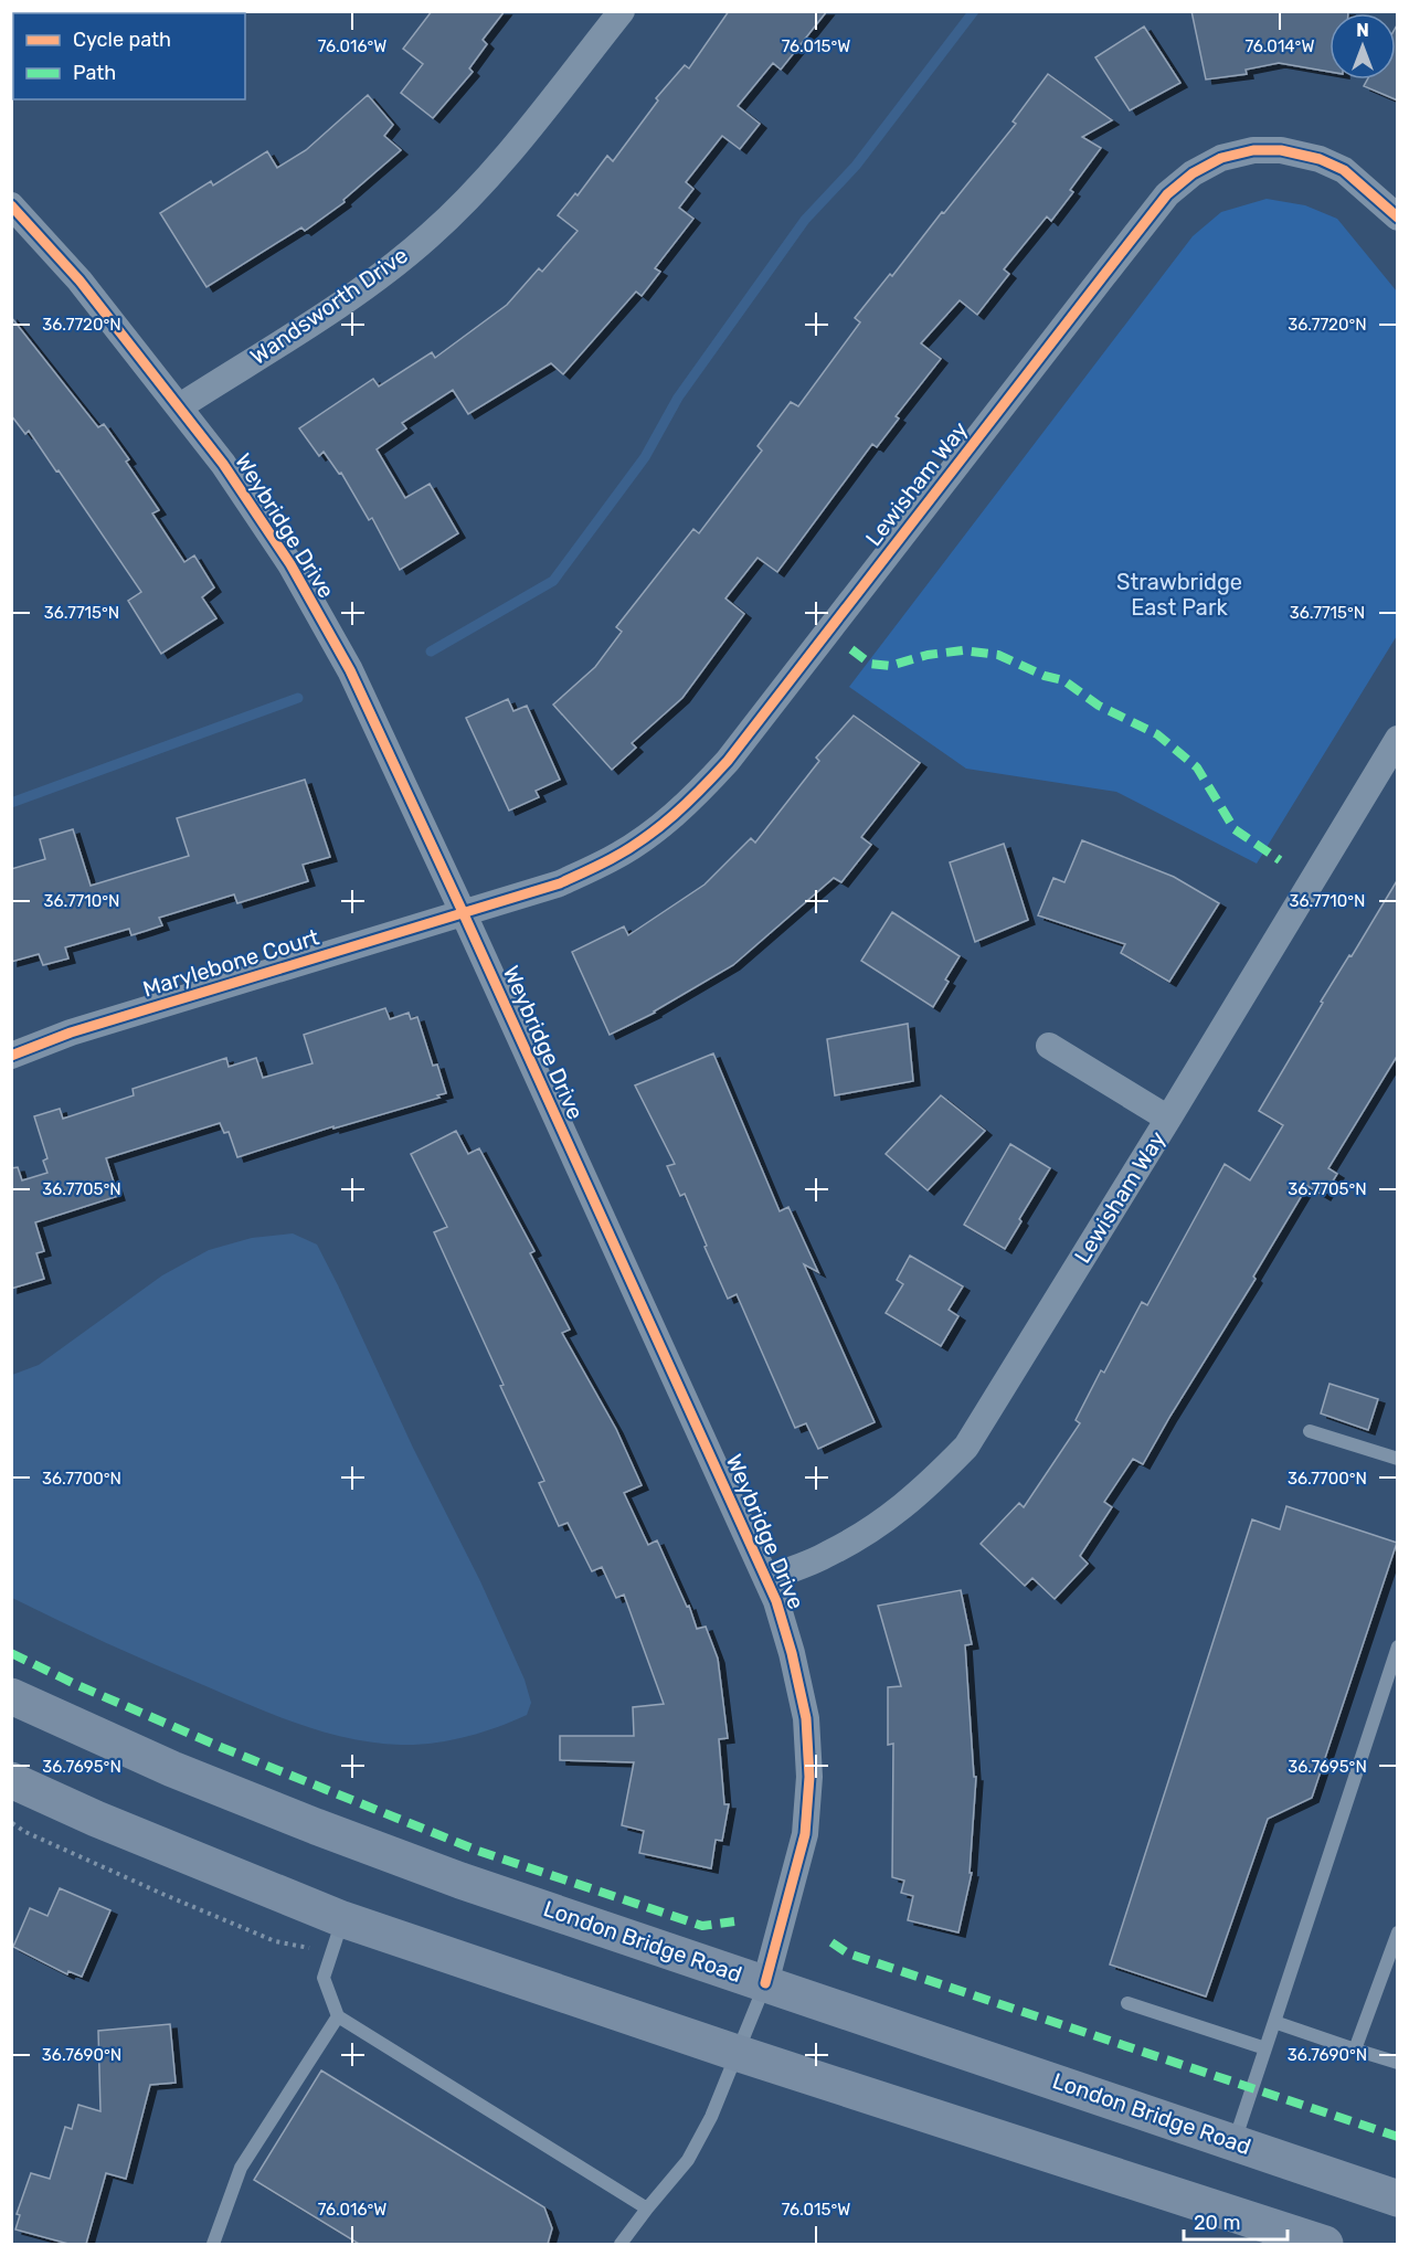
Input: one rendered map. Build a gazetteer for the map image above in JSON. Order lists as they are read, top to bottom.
{
  "streets": {
    "main road": ["London Bridge Road"],
    "street": [
      "Wandsworth Drive",
      "Lewisham Way",
      "Weybridge Drive",
      "Marylebone Court"
    ]
  },
  "crossings": [
    ["Wandsworth Drive", "Weybridge Drive"],
    ["Lewisham Way", "Weybridge Drive"],
    ["Lewisham Way", "Marylebone Court"],
    ["Weybridge Drive", "Marylebone Court"],
    ["Weybridge Drive", "London Bridge Road"]
  ],
  "parks": ["Strawbridge East Park"],
  "legend": ["Cycle path", "Path"],
  "scale_bar": "20 m",
  "north": "top",
  "coordinates": [
    "76.016°W",
    "76.015°W",
    "76.014°W",
    "36.7720°N",
    "36.7715°N",
    "36.7710°N",
    "36.7705°N",
    "36.7700°N",
    "36.7695°N",
    "36.7690°N"
  ]
}
